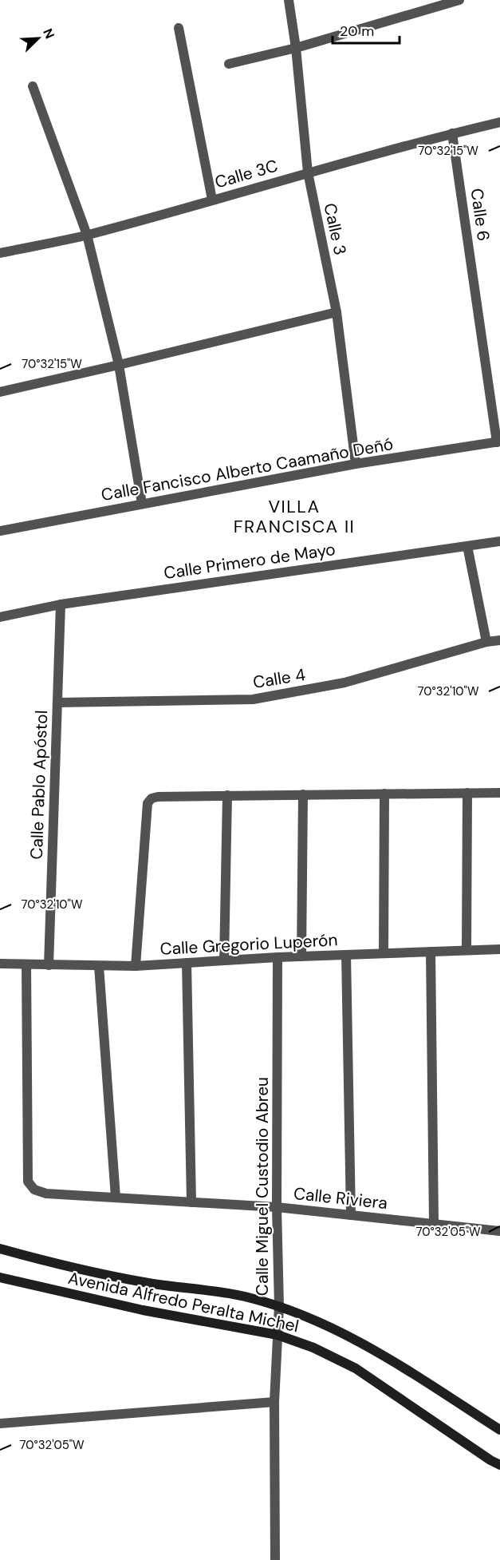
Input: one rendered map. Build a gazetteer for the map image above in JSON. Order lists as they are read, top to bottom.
{
  "streets": {
    "main road": ["Avenida Alfredo Peralta Michel"],
    "street": [
      "Calle 3C",
      "Calle 6",
      "Calle 3",
      "Calle Fancisco Alberto Caamaño Deñó",
      "Calle Primero de Mayo",
      "Calle 4",
      "Calle Pablo Apóstol",
      "Calle Gregorio Luperón",
      "Calle Miguel Custodio Abreu",
      "Calle Riviera"
    ]
  },
  "crossings": [
    ["Calle 3C", "Calle 6"],
    ["Calle 3C", "Calle 3"],
    ["Calle 6", "Calle Fancisco Alberto Caamaño Deñó"],
    ["Calle 3", "Calle Fancisco Alberto Caamaño Deñó"],
    ["Calle Primero de Mayo", "Calle Pablo Apóstol"],
    ["Calle 4", "Calle Pablo Apóstol"],
    ["Calle Pablo Apóstol", "Calle Gregorio Luperón"],
    ["Calle Gregorio Luperón", "Calle Miguel Custodio Abreu"],
    ["Calle Gregorio Luperón", "Calle Riviera"],
    ["Calle Miguel Custodio Abreu", "Calle Riviera"],
    ["Calle Miguel Custodio Abreu", "Avenida Alfredo Peralta Michel"]
  ],
  "districts": ["VILLA FRANCISCA II"],
  "scale_bar": "20 m",
  "north": "top right",
  "coordinates": ["70°32'15\"W", "70°32'10\"W", "70°32'05\"W"]
}
